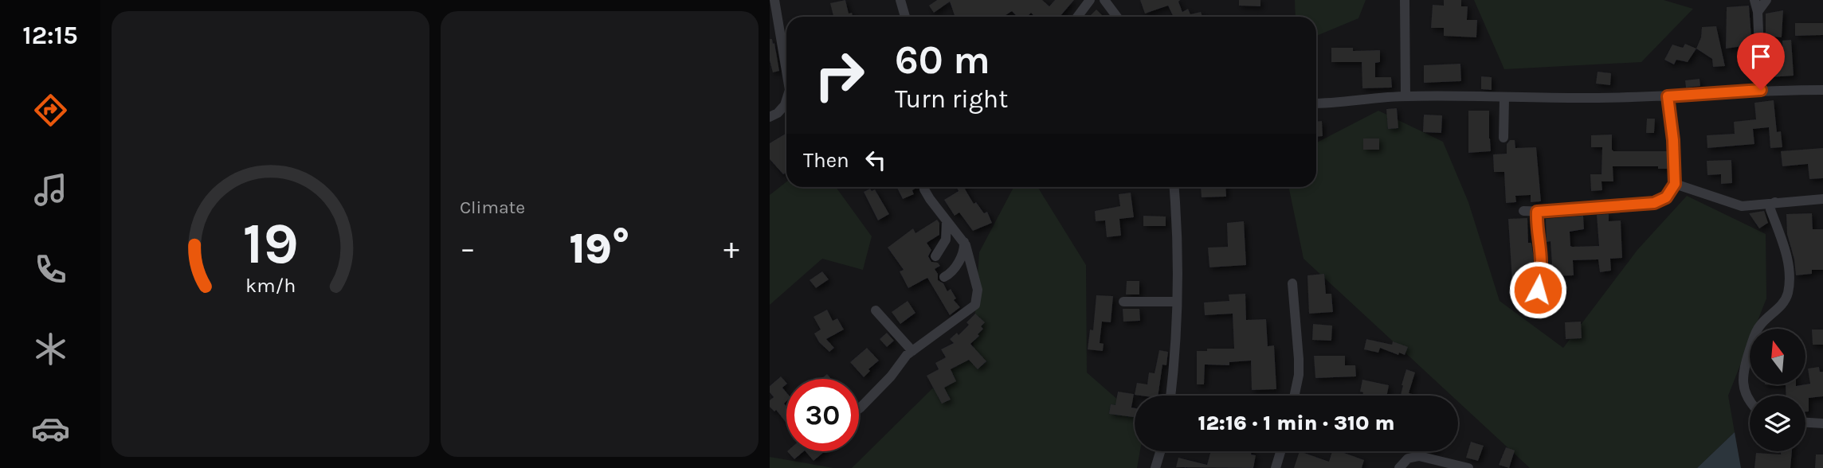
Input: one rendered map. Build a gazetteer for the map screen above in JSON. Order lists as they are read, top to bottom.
{
  "north": "top",
  "page": {
    "tabs": "12:15",
    "tile": "Climate",
    "turn": ["60 m", "Turn right"],
    "then": "Then",
    "heat": ["−", "19°", "+"],
    "limit": "30",
    "trip": "12:16 · 1 min · 310 m",
    "gauge": ["19", "km/h"]
  }
}
